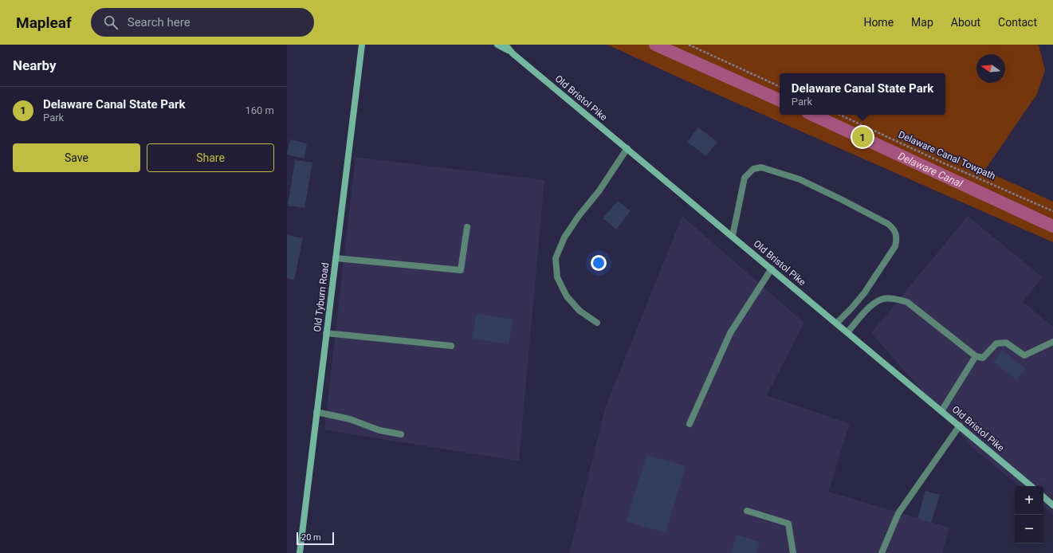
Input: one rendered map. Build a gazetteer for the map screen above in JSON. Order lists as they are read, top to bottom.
{
  "streets": {
    "main road": ["Old Bristol Pike", "Old Tyburn Road"],
    "path": ["Delaware Canal Towpath"]
  },
  "water": ["Delaware Canal"],
  "scale_bar": "20 m",
  "north": "left",
  "page": {
    "header": "Mapleaf",
    "search": "Search here",
    "nav": [
      "Home",
      "Map",
      "About",
      "Contact"
    ],
    "heading": "Nearby",
    "popup": ["Delaware Canal State Park", "Park"],
    "list": [
      {
        "mark": "1",
        "name": "Delaware Canal State Park",
        "note": "Park",
        "value": "160 m"
      }
    ],
    "pins": "1",
    "buttons": ["Save", "Share"],
    "map_buttons": ["+", "−"],
    "scale": "20 m"
  }
}
